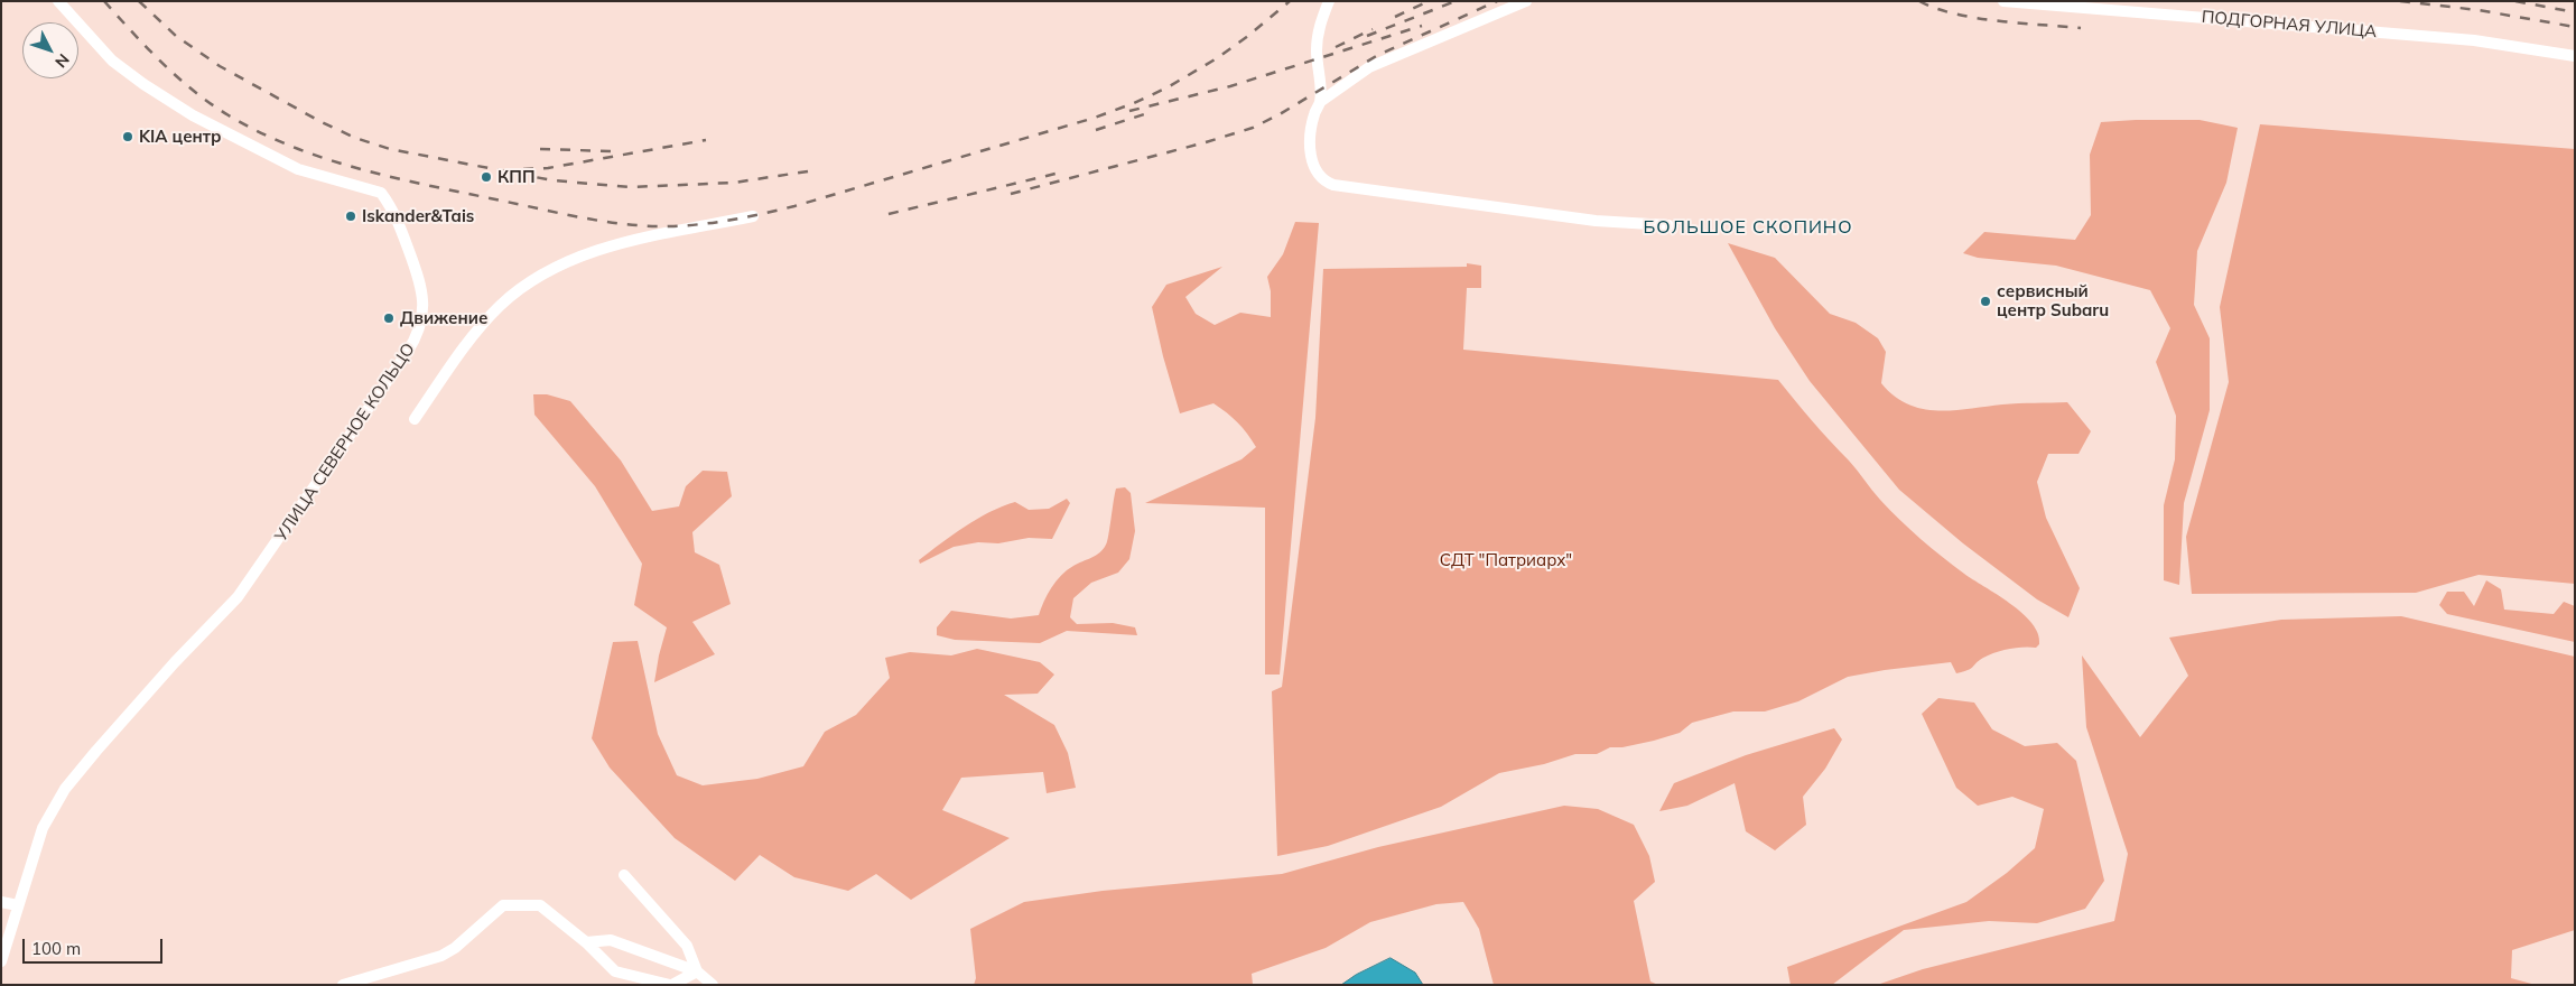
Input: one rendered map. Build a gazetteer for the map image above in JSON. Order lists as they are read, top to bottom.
{
  "streets": {
    "street": ["ПОДГОРНАЯ УЛИЦА", "УЛИЦА СЕВЕРНОЕ КОЛЬЦО"]
  },
  "districts": ["БОЛЬШОЕ СКОПИНО"],
  "parks": ["СДТ \"Патриарх\""],
  "places": [
    "KIA центр",
    "КПП",
    "Iskander&Tais",
    "сервисный центр Subaru",
    "Движение"
  ],
  "scale_bar": "100 m",
  "north": "bottom right"
}
